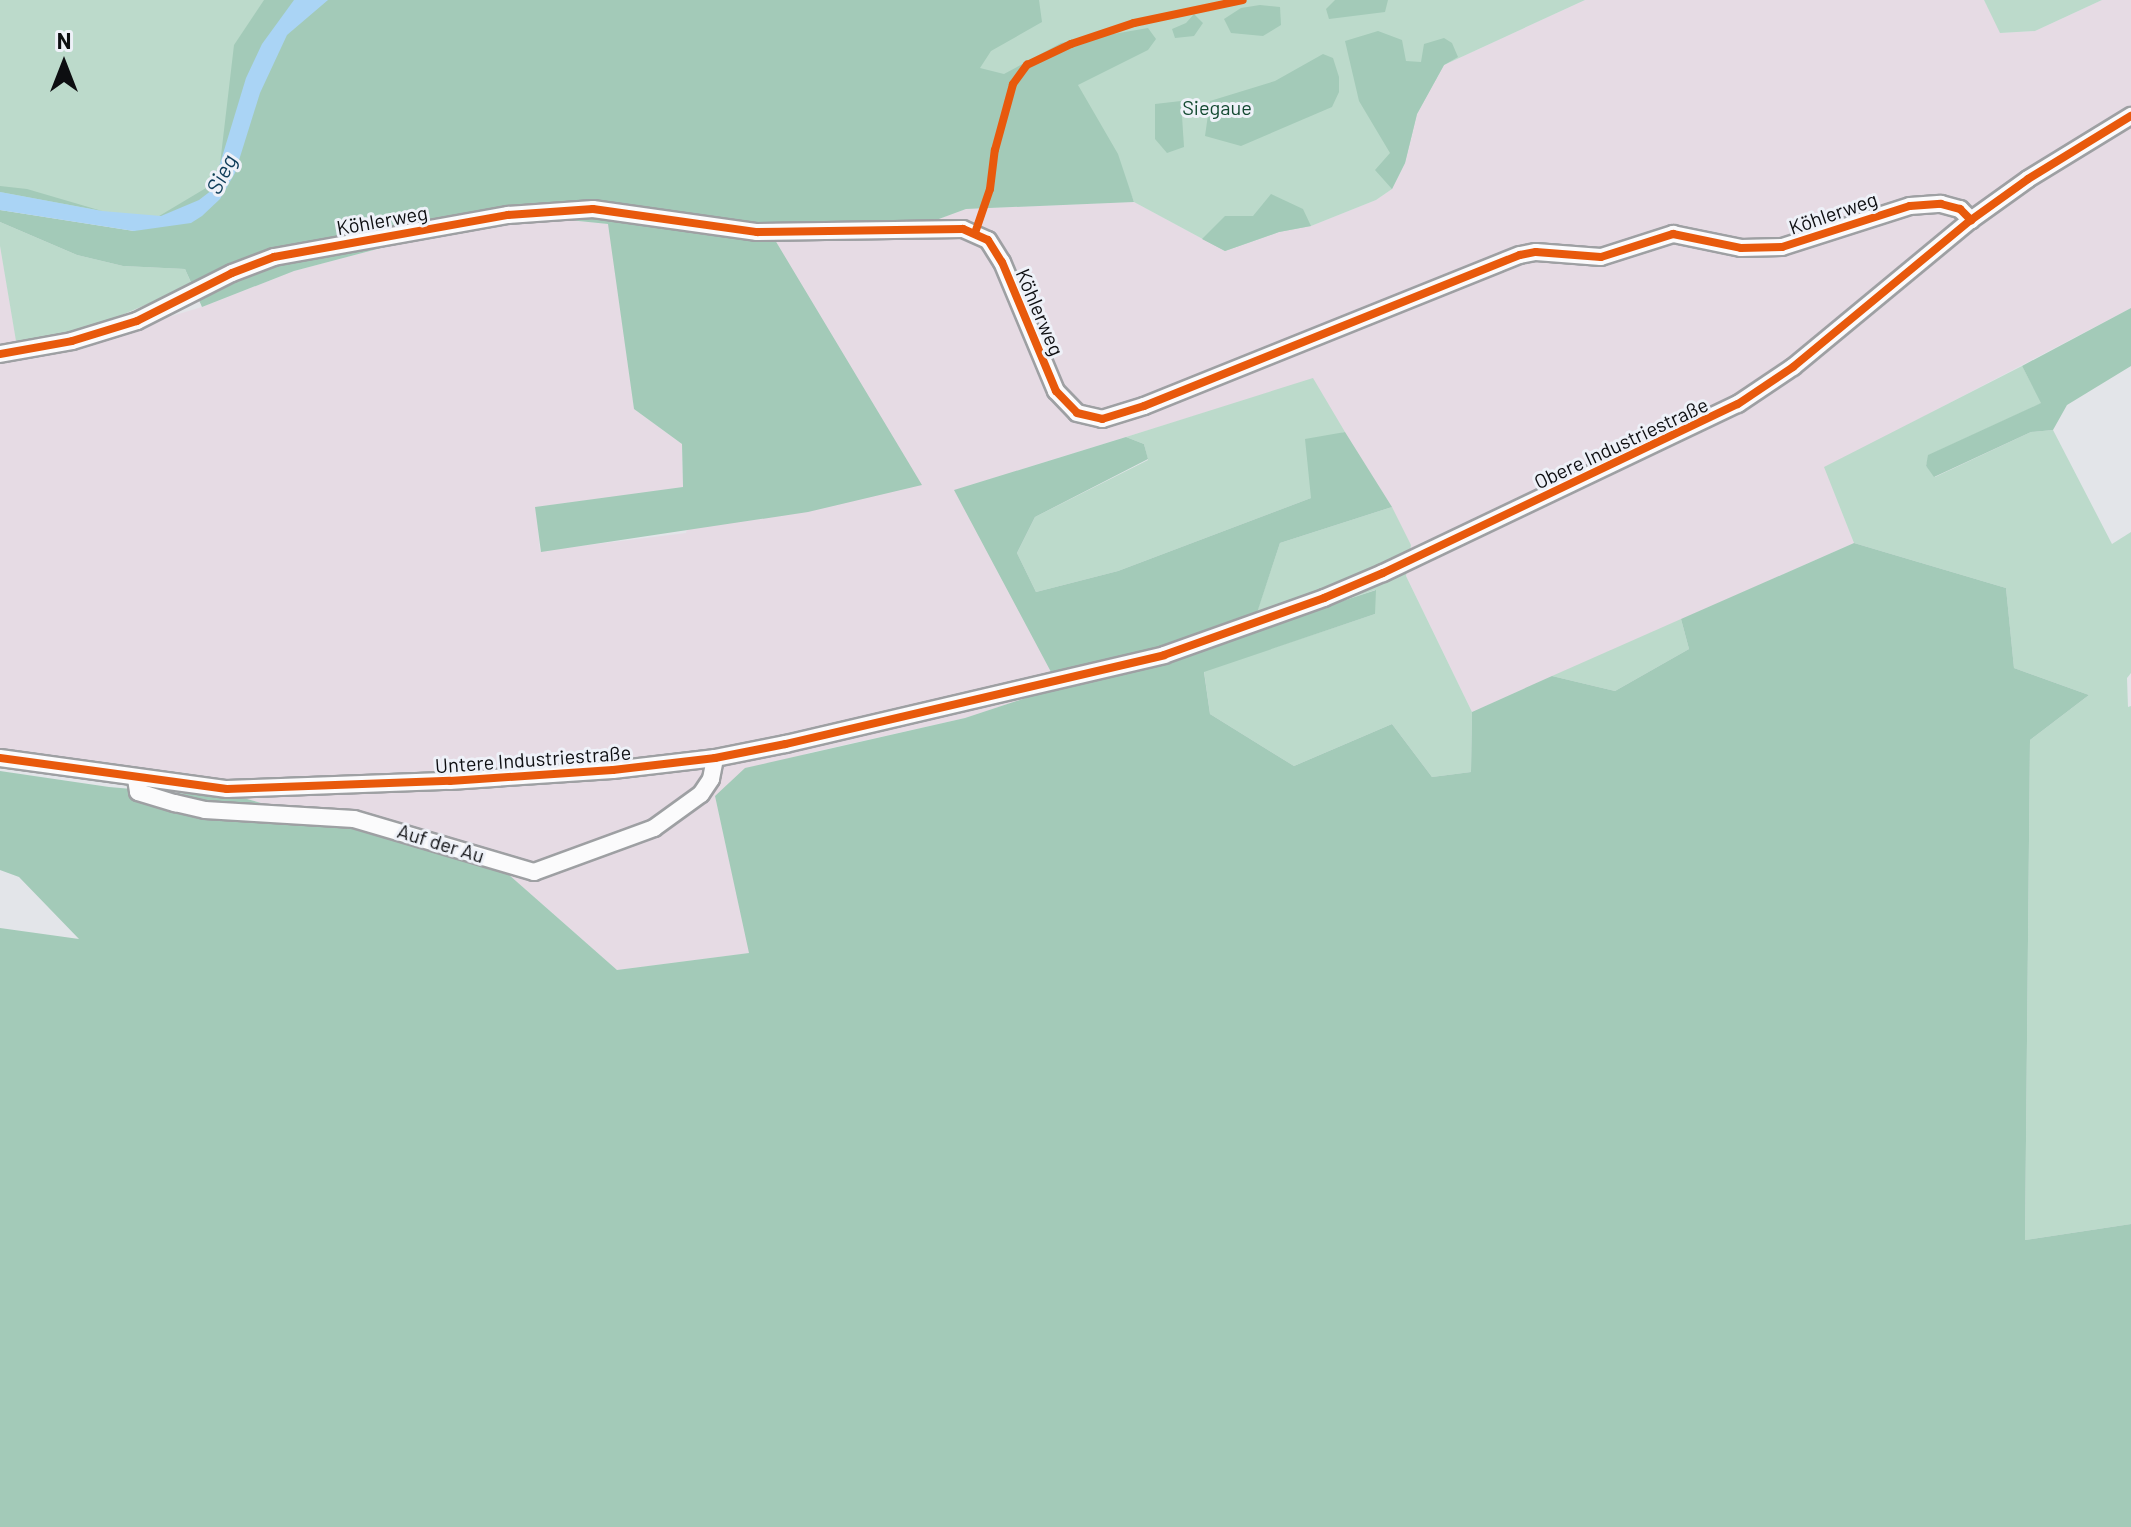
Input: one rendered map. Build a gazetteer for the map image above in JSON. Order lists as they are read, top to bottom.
{
  "streets": {
    "street": [
      "Köhlerweg",
      "Obere Industriestraße",
      "Untere Industriestraße",
      "Auf der Au"
    ]
  },
  "crossings": [
    ["Köhlerweg", "Obere Industriestraße"],
    ["Obere Industriestraße", "Untere Industriestraße"],
    ["Untere Industriestraße", "Auf der Au"]
  ],
  "water": ["Sieg"],
  "parks": ["Siegaue"],
  "north": "top"
}
